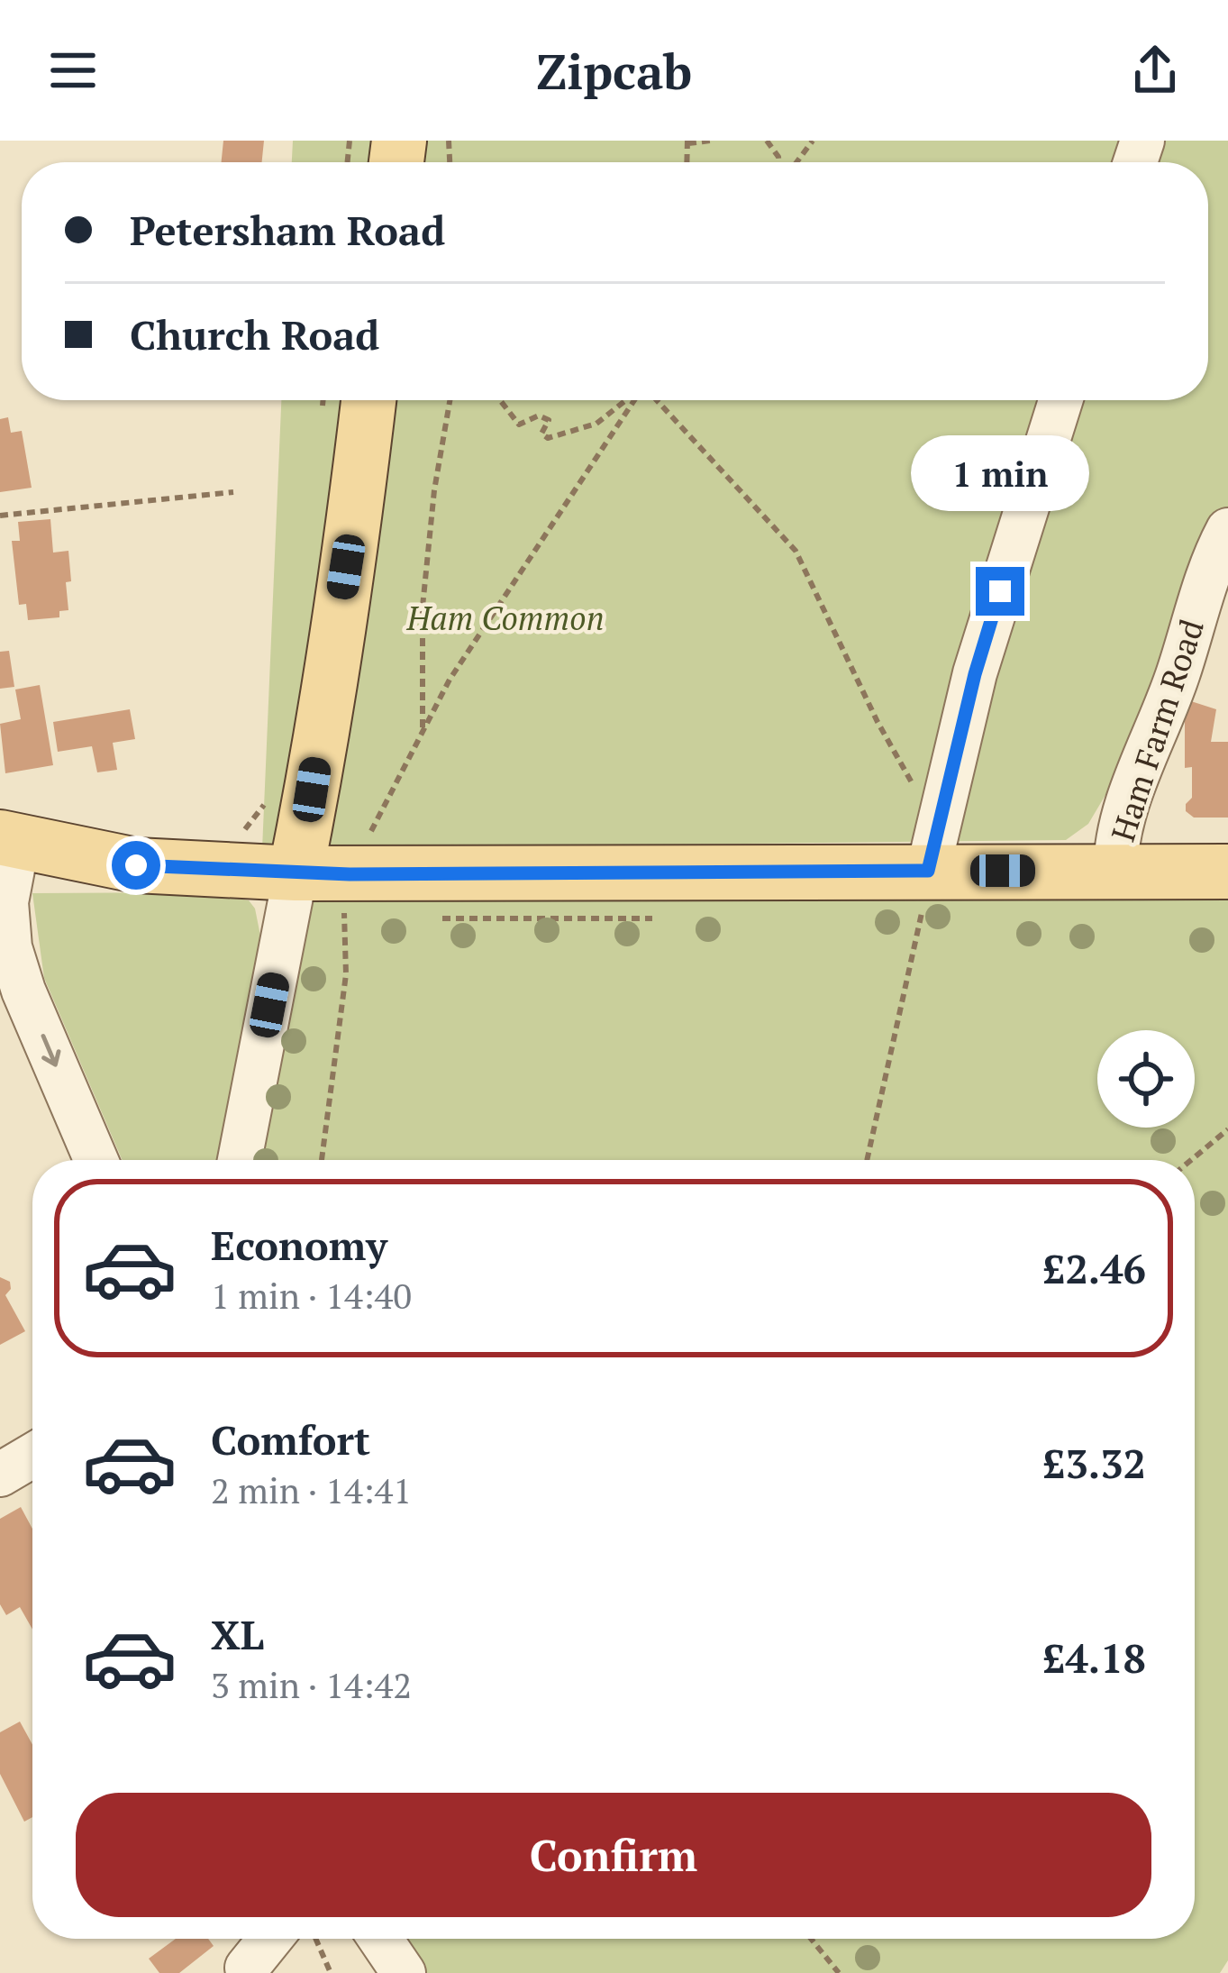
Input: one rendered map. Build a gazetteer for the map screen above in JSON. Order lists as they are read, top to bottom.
{
  "streets": {
    "street": ["Ham Farm Road"]
  },
  "parks": ["Ham Common"],
  "page": {
    "header": "Zipcab",
    "banner": ["Petersham Road", "Church Road"],
    "bubble": "1 min",
    "list": [
      {
        "name": "Economy",
        "note": "1 min · 14:40",
        "value": "£2.46"
      },
      {
        "name": "Comfort",
        "note": "2 min · 14:41",
        "value": "£3.32"
      },
      {
        "name": "XL",
        "note": "3 min · 14:42",
        "value": "£4.18"
      }
    ],
    "buttons": "Confirm"
  }
}
